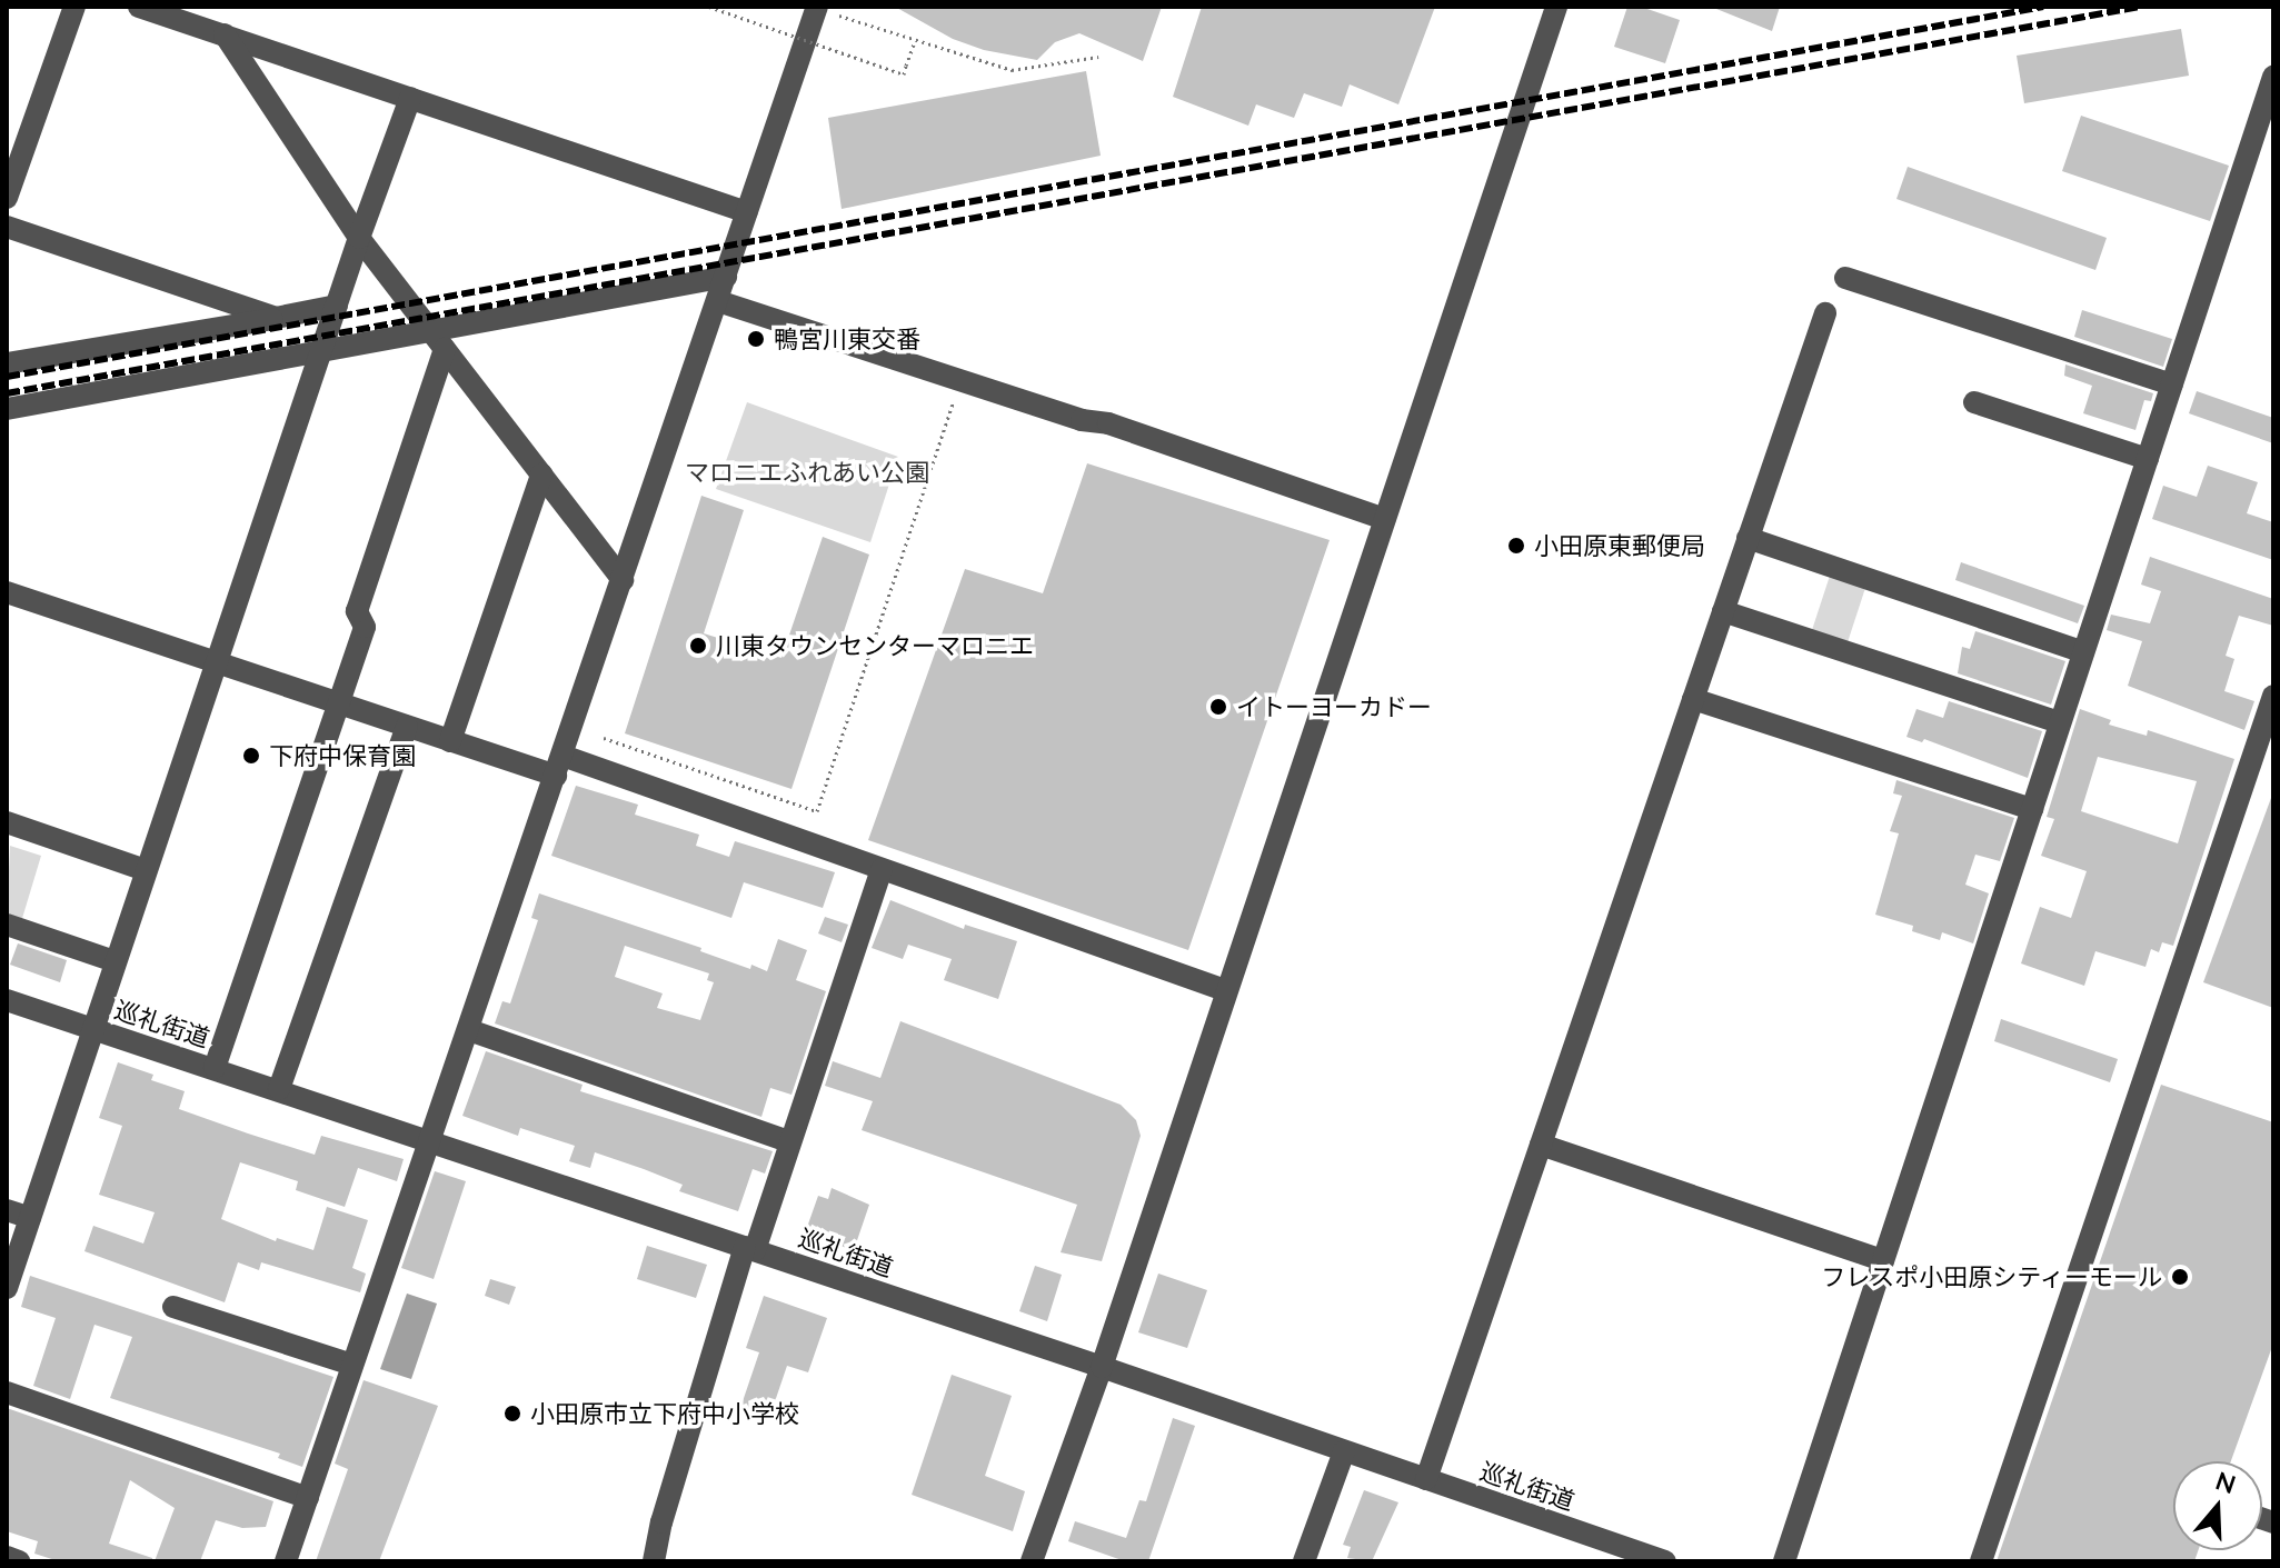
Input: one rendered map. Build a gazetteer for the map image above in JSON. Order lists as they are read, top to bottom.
{
  "streets": {
    "street": ["巡礼街道"]
  },
  "parks": ["マロニエふれあい公園"],
  "places": [
    "鴨宮川東交番",
    "小田原東郵便局",
    "川東タウンセンターマロニエ",
    "イトーヨーカドー",
    "下府中保育園",
    "フレスポ小田原シティーモール",
    "小田原市立下府中小学校"
  ],
  "north": "top"
}
